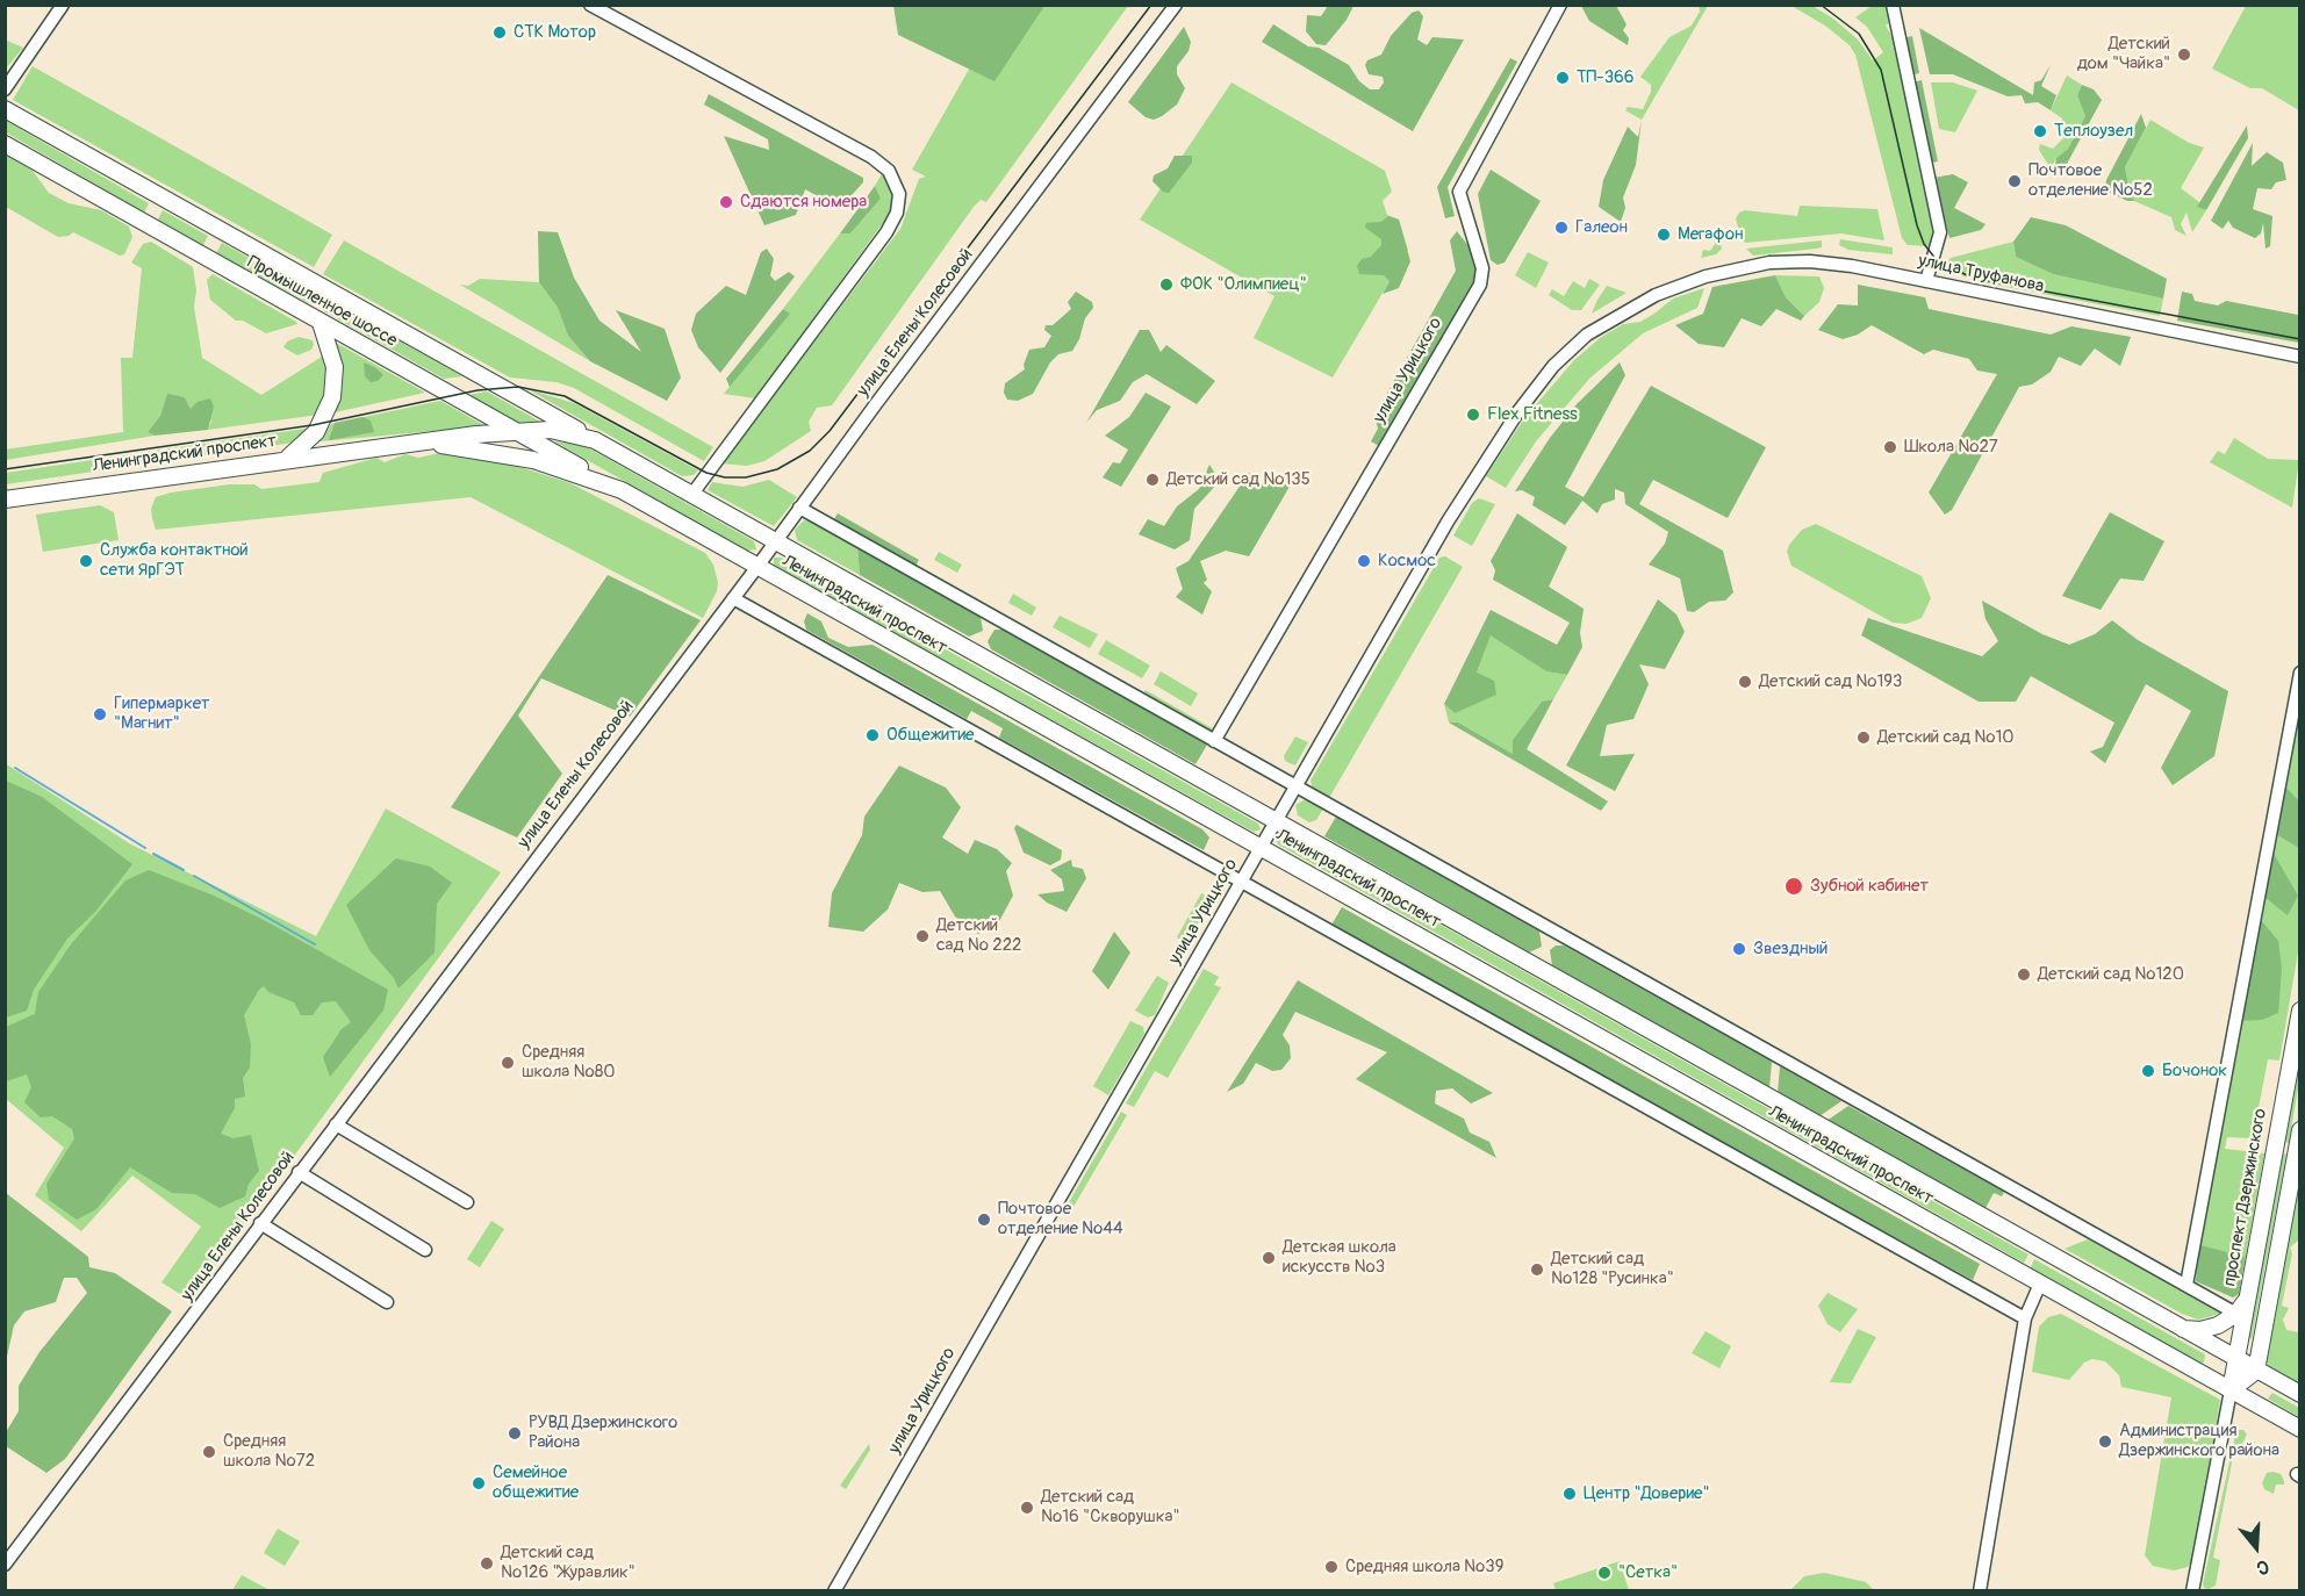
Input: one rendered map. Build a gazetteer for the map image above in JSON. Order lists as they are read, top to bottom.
{
  "streets": {
    "main road": ["Промышленное шоссе", "Ленинградский проспект", "проспект Дзержинского"],
    "street": ["улица Труфанова", "улица Елены Колесовой", "улица Урицкого"]
  },
  "crossings": [
    ["улица Труфанова", "улица Урицкого"],
    ["Промышленное шоссе", "Ленинградский проспект"],
    ["улица Елены Колесовой", "Ленинградский проспект"],
    ["улица Урицкого", "Ленинградский проспект"],
    ["Ленинградский проспект", "проспект Дзержинского"]
  ],
  "places": [
    "СТК Мотор",
    "Детский дом \"Чайка\"",
    "ТП-366",
    "Теплоузел",
    "Почтовое отделение №52",
    "Сдаются номера",
    "Галеон",
    "Мегафон",
    "ФОК \"Олимпиец\"",
    "Flex Fitness",
    "Школа №27",
    "Детский сад №135",
    "Служба контактной сети ЯрГЭТ",
    "Космос",
    "Детский сад №193",
    "Гипермаркет \"Магнит\"",
    "Общежитие",
    "Детский сад №10",
    "Зубной кабинет",
    "Детский сад № 222",
    "Звездный",
    "Детский сад №120",
    "Средняя школа №80",
    "Бочонок",
    "Почтовое отделение №44",
    "Детская школа искусств №3",
    "Детский сад №128 \"Русинка\"",
    "РУВД Дзержинского Района",
    "Администрация Дзержинского района",
    "Средняя школа №72",
    "Семейное общежитие",
    "Центр \"Доверие\"",
    "Детский сад №16 \"Скворушка\"",
    "Детский сад №126 \"Журавлик\"",
    "Средняя школа №39",
    "\"Сетка\""
  ],
  "north": "bottom"
}
